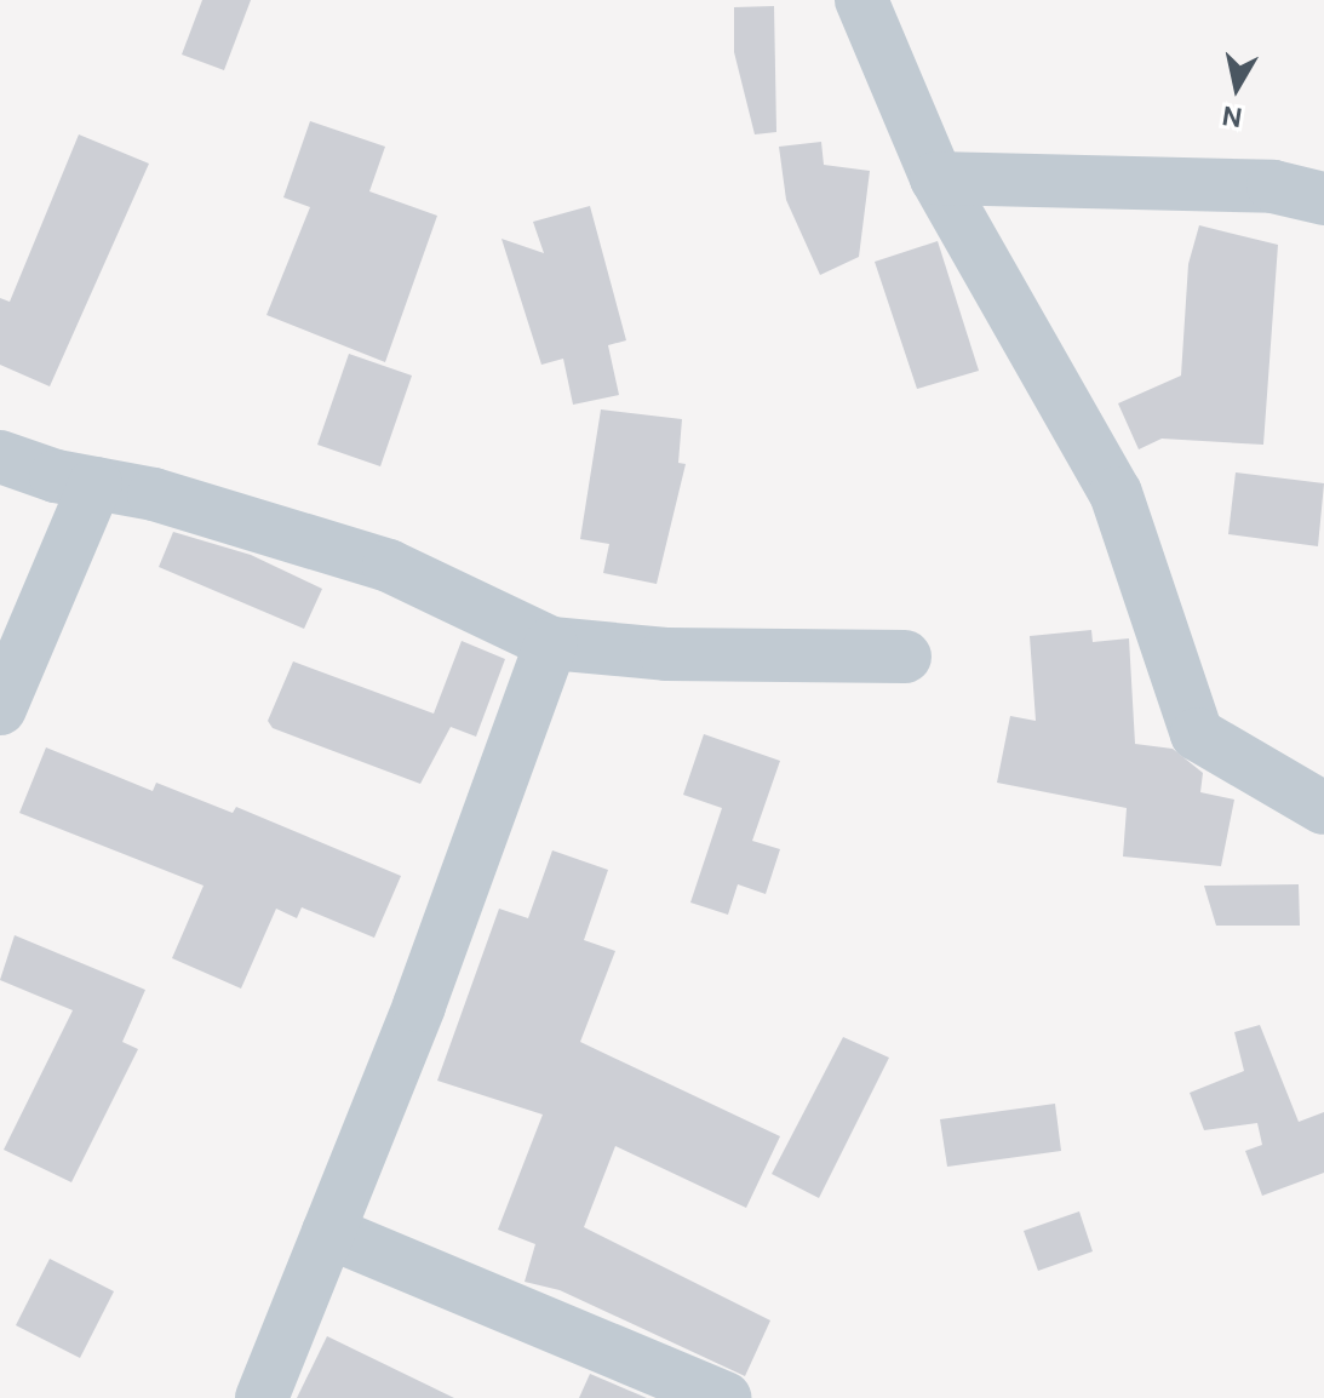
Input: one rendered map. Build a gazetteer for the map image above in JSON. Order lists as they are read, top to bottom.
{
  "north": "bottom"
}
